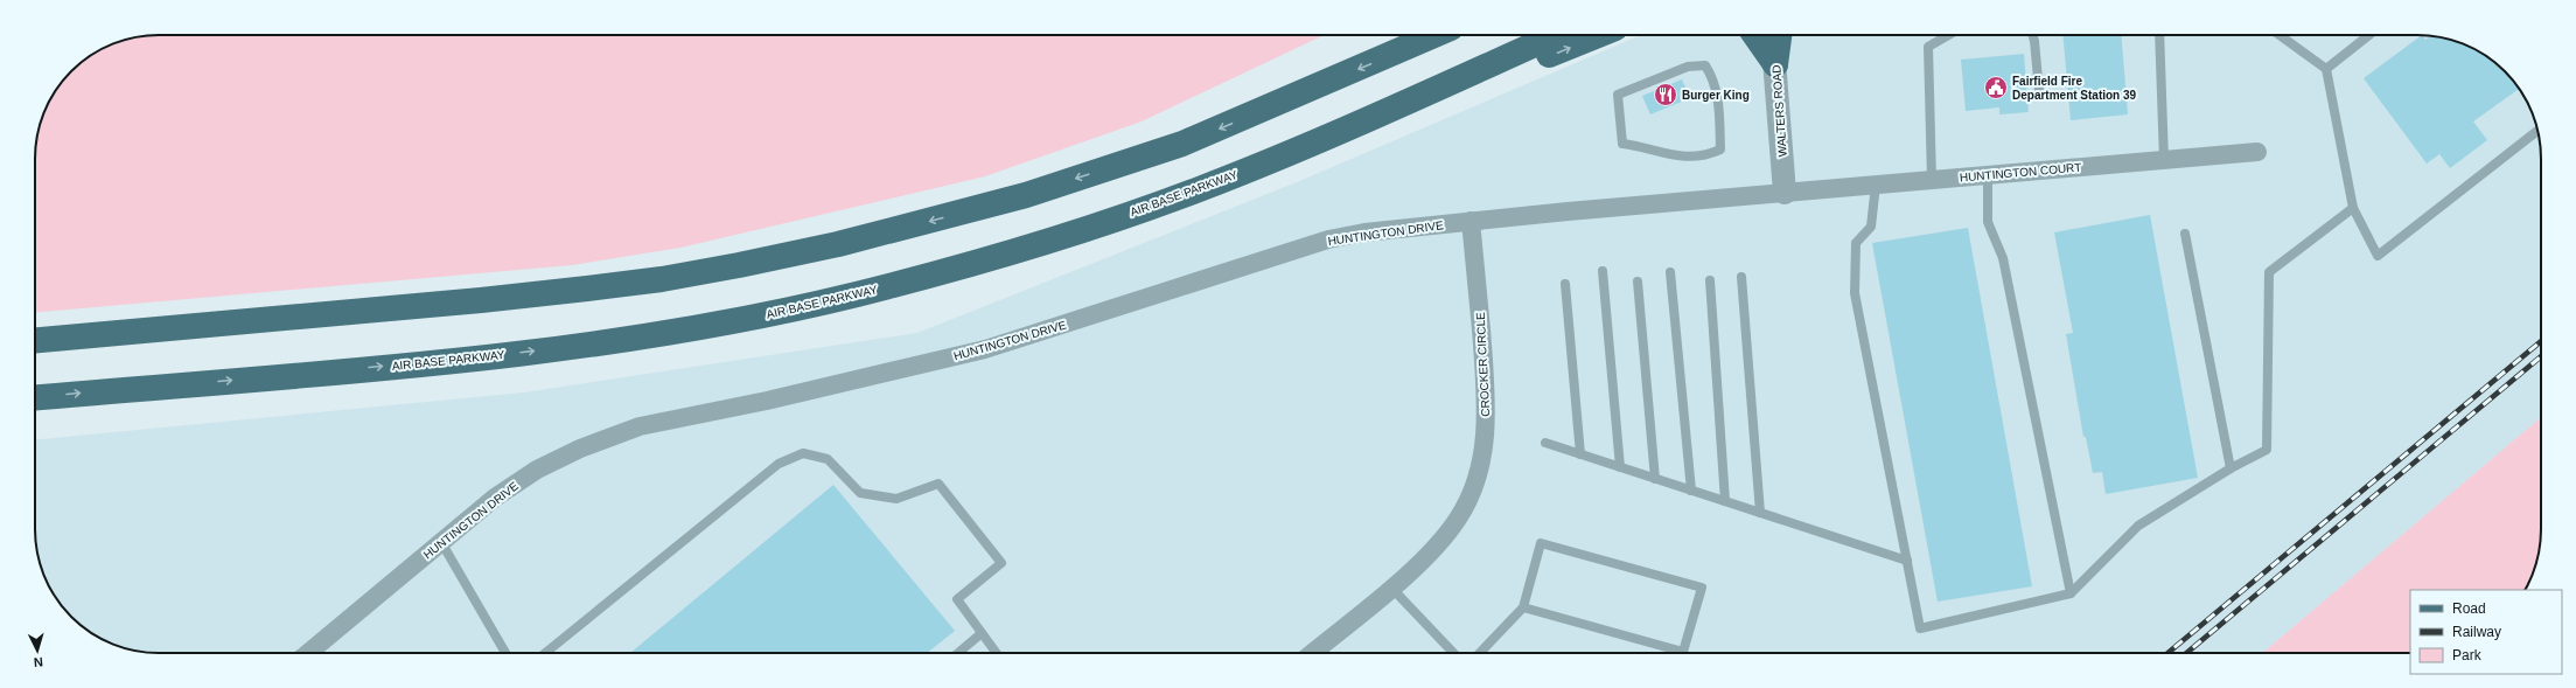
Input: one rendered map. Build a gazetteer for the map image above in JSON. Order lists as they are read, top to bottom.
{
  "streets": {
    "main road": ["AIR BASE PARKWAY"],
    "street": [
      "WALTERS ROAD",
      "HUNTINGTON COURT",
      "HUNTINGTON DRIVE",
      "CROCKER CIRCLE"
    ]
  },
  "crossings": [
    ["WALTERS ROAD", "HUNTINGTON COURT"],
    ["WALTERS ROAD", "HUNTINGTON DRIVE"],
    ["HUNTINGTON COURT", "HUNTINGTON DRIVE"],
    ["HUNTINGTON DRIVE", "CROCKER CIRCLE"]
  ],
  "places": {
    "public building": ["Fairfield Fire Department Station 39"],
    "restaurant": ["Burger King"]
  },
  "legend": ["Road", "Railway", "Park"],
  "north": "bottom"
}
